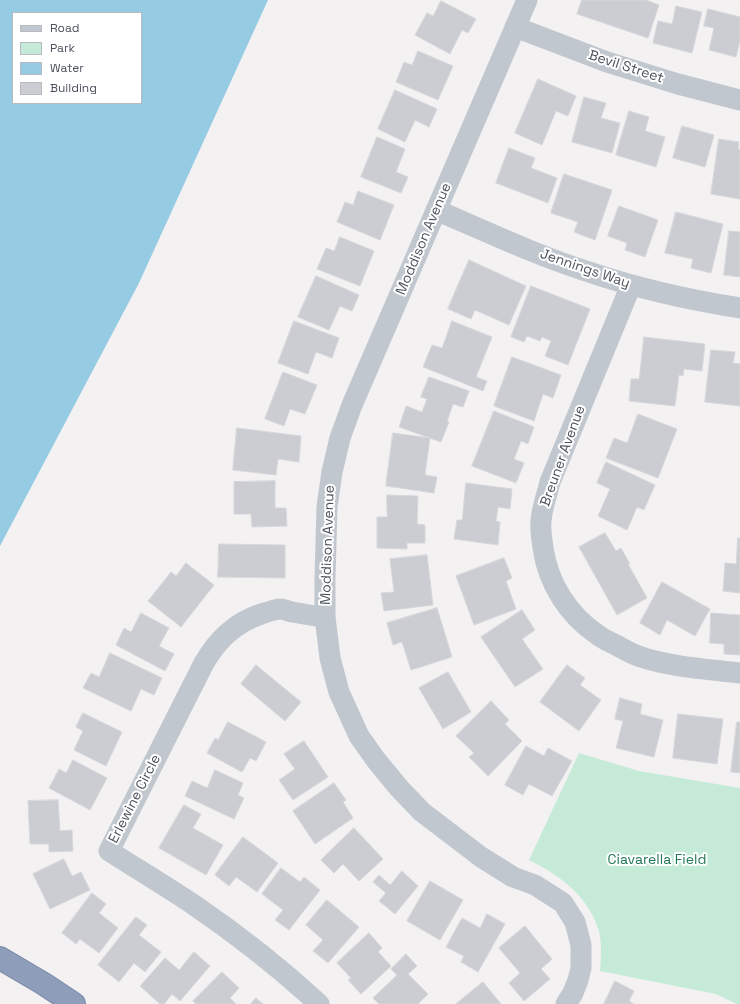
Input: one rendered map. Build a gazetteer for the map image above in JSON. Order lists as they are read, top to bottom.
{
  "streets": {
    "street": [
      "Bevil Street",
      "Moddison Avenue",
      "Jennings Way",
      "Breuner Avenue",
      "Erlewine Circle"
    ]
  },
  "crossings": [
    ["Bevil Street", "Moddison Avenue"],
    ["Moddison Avenue", "Jennings Way"],
    ["Moddison Avenue", "Erlewine Circle"],
    ["Jennings Way", "Breuner Avenue"]
  ],
  "parks": ["Ciavarella Field"],
  "legend": [
    "Road",
    "Park",
    "Water",
    "Building"
  ]
}
